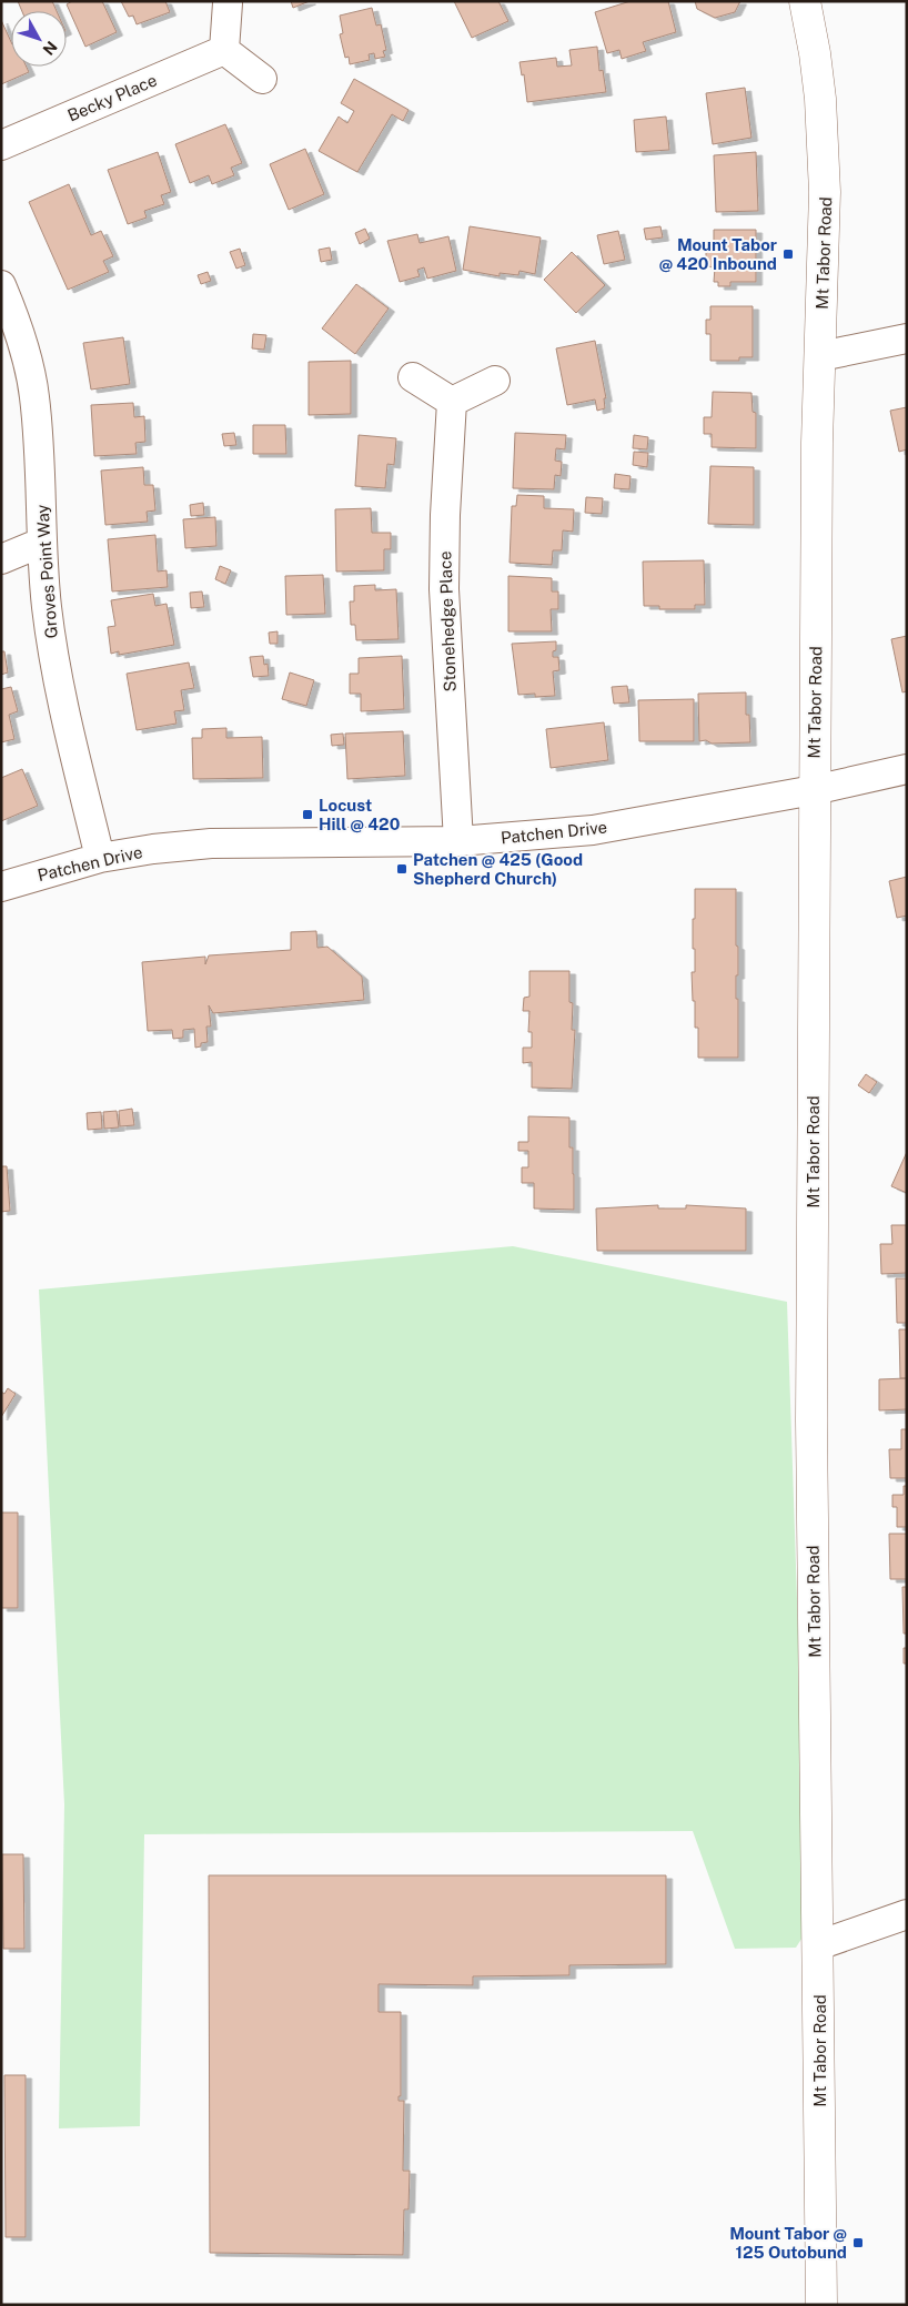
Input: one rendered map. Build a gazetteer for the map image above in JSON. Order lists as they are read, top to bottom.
{
  "streets": {
    "street": [
      "Becky Place",
      "Mt Tabor Road",
      "Groves Point Way",
      "Stonehedge Place",
      "Patchen Drive"
    ]
  },
  "crossings": [
    ["Mt Tabor Road", "Patchen Drive"],
    ["Groves Point Way", "Patchen Drive"],
    ["Stonehedge Place", "Patchen Drive"]
  ],
  "places": {
    "transit": [
      "Mount Tabor @ 420 Inbound",
      "Locust Hill @ 420",
      "Patchen @ 425 (Good Shepherd Church)",
      "Mount Tabor @ 125 Outobund"
    ]
  },
  "north": "bottom right"
}
